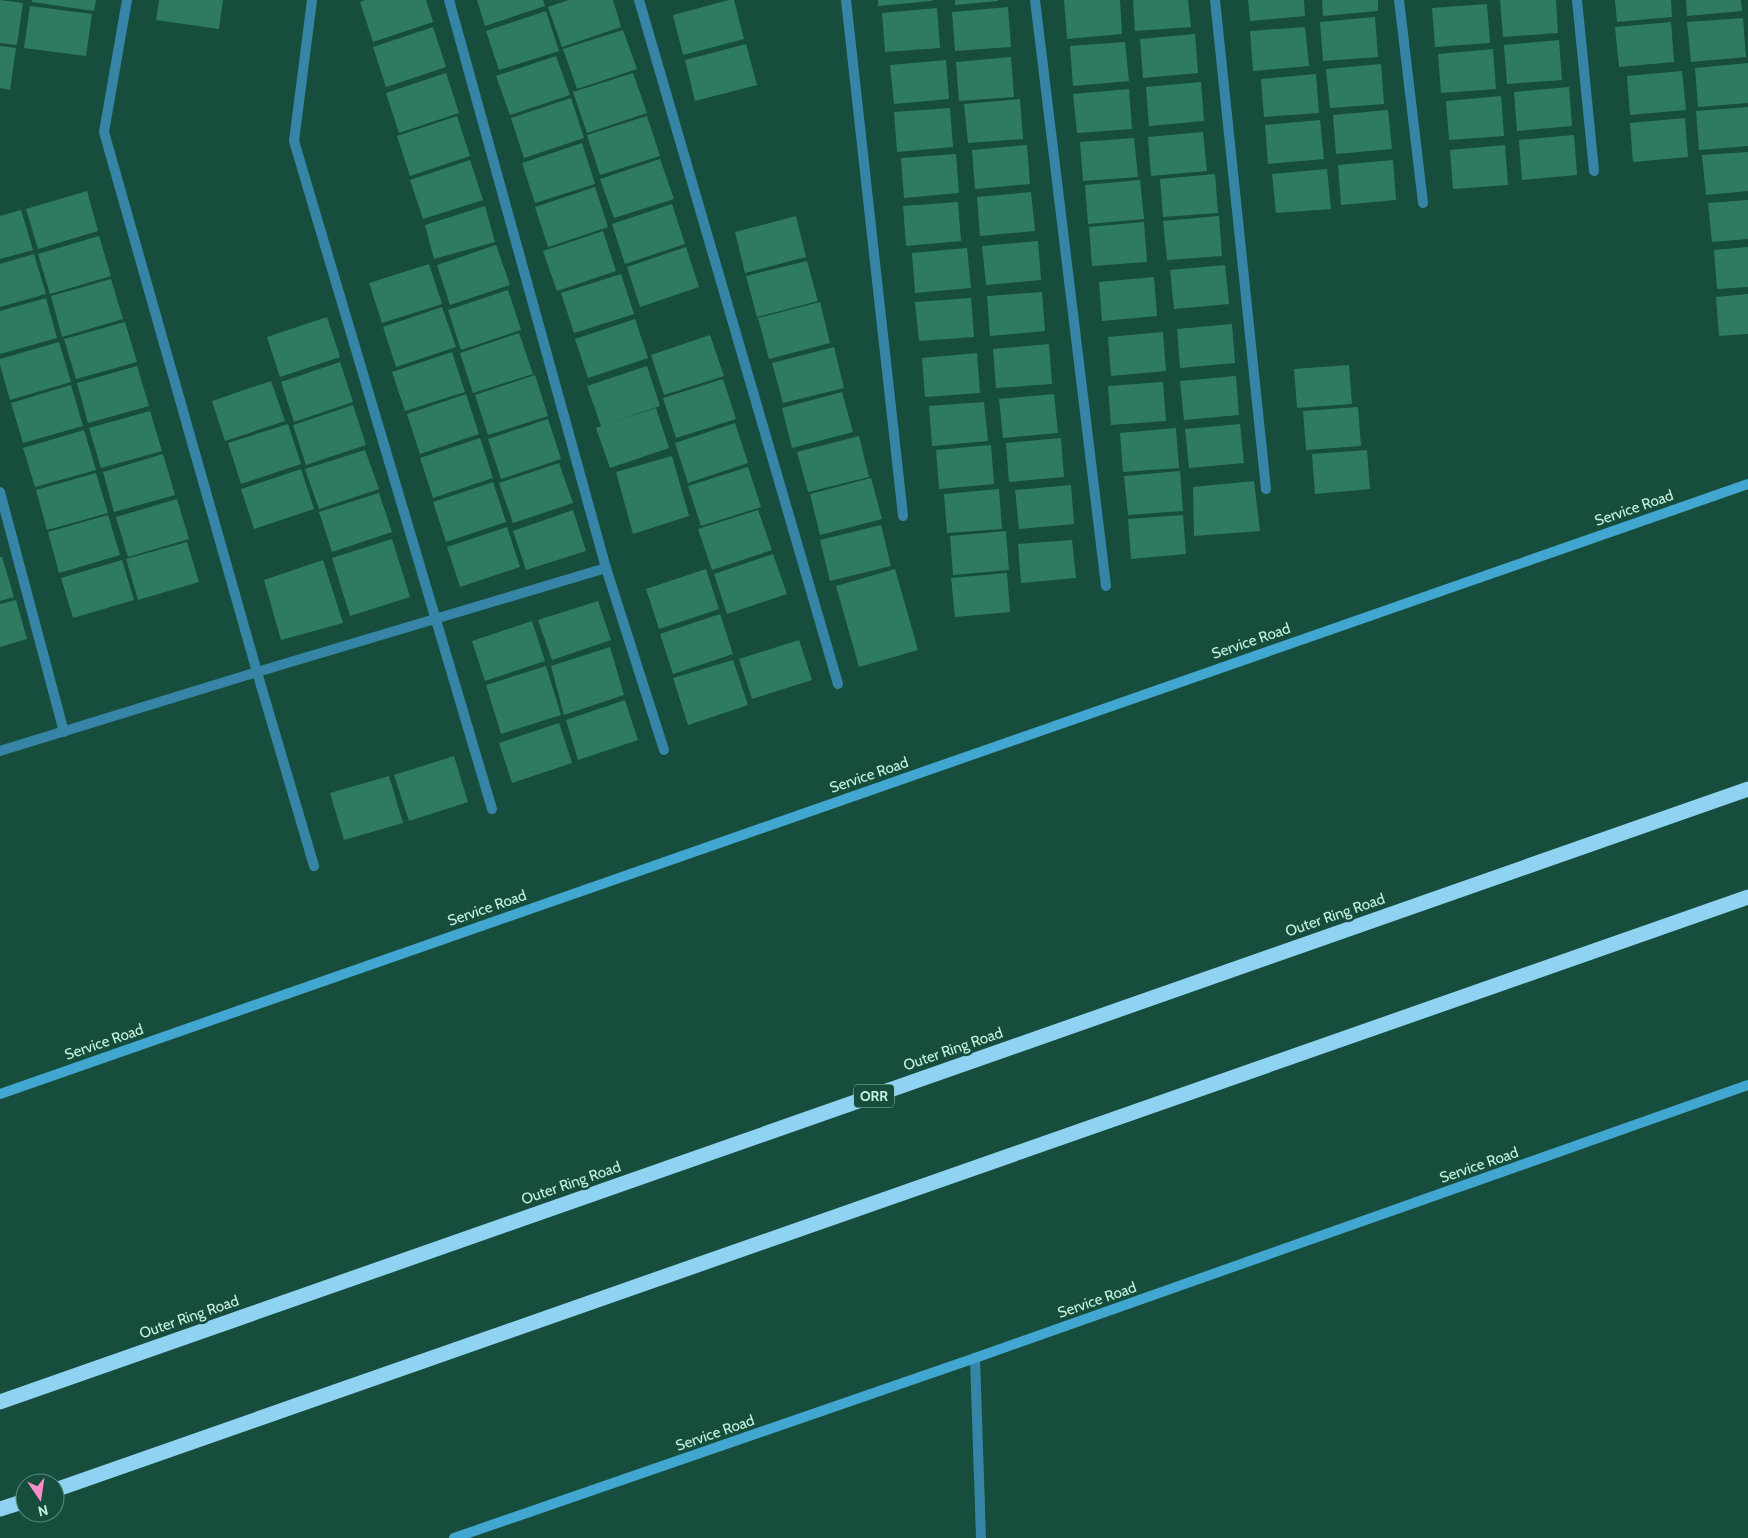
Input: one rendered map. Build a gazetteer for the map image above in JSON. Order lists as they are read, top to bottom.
{
  "streets": {
    "highway": ["Outer Ring Road", "ORR"],
    "main road": ["Service Road"]
  },
  "north": "bottom"
}
